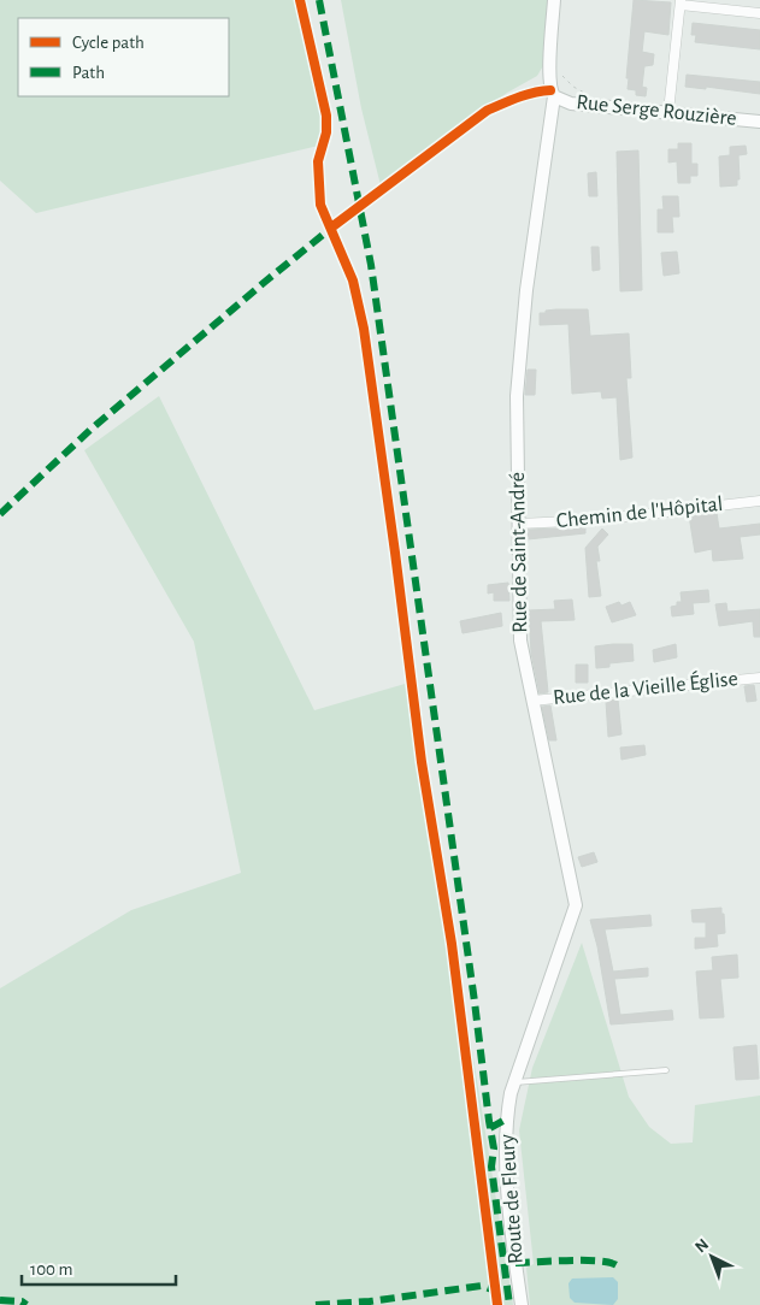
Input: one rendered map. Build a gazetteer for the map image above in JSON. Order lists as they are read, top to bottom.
{
  "streets": {
    "street": [
      "Rue Serge Rouzière",
      "Chemin de l'Hôpital",
      "Rue de Saint-André",
      "Rue de la Vieille Église",
      "Route de Fleury"
    ]
  },
  "crossings": [
    ["Rue Serge Rouzière", "Rue de Saint-André"],
    ["Chemin de l'Hôpital", "Rue de Saint-André"],
    ["Rue de Saint-André", "Rue de la Vieille Église"],
    ["Rue de Saint-André", "Route de Fleury"]
  ],
  "legend": ["Cycle path", "Path"],
  "scale_bar": "100 m",
  "north": "top left"
}
